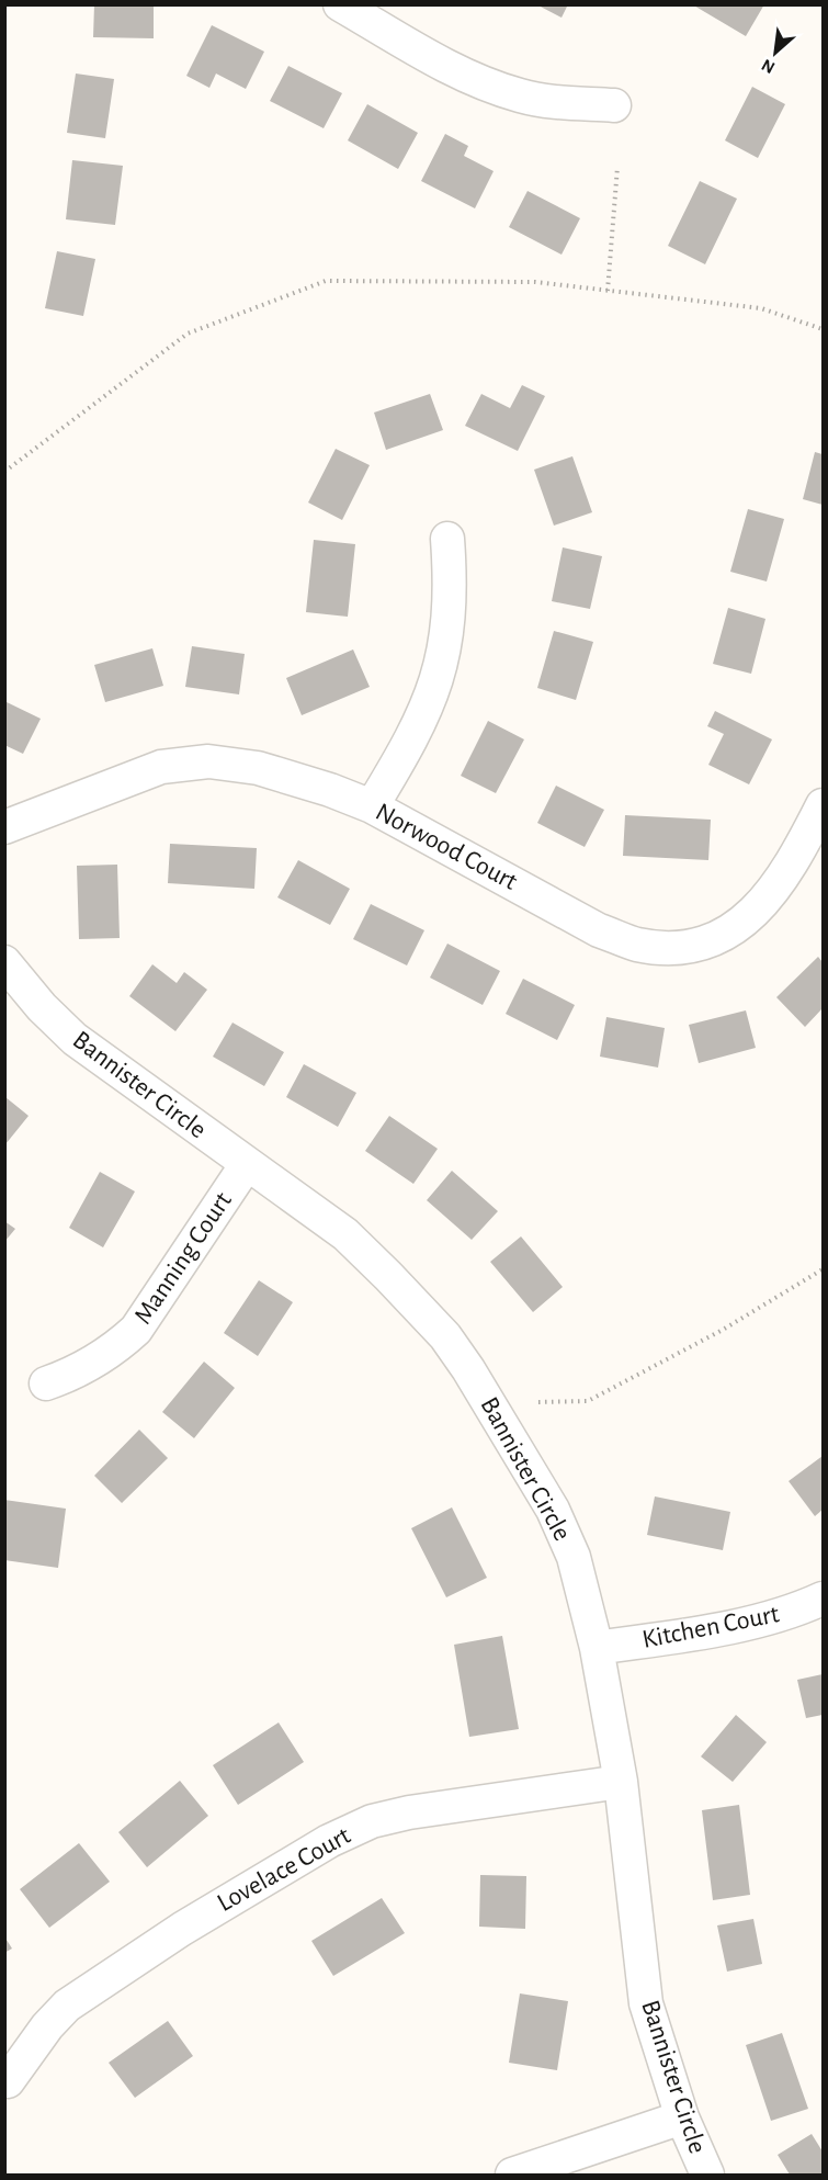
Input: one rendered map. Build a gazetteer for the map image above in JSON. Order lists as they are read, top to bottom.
{
  "streets": {
    "street": [
      "Norwood Court",
      "Bannister Circle",
      "Manning Court",
      "Kitchen Court",
      "Lovelace Court"
    ]
  },
  "crossings": [
    ["Bannister Circle", "Manning Court"],
    ["Bannister Circle", "Kitchen Court"],
    ["Bannister Circle", "Lovelace Court"]
  ],
  "north": "bottom left"
}
